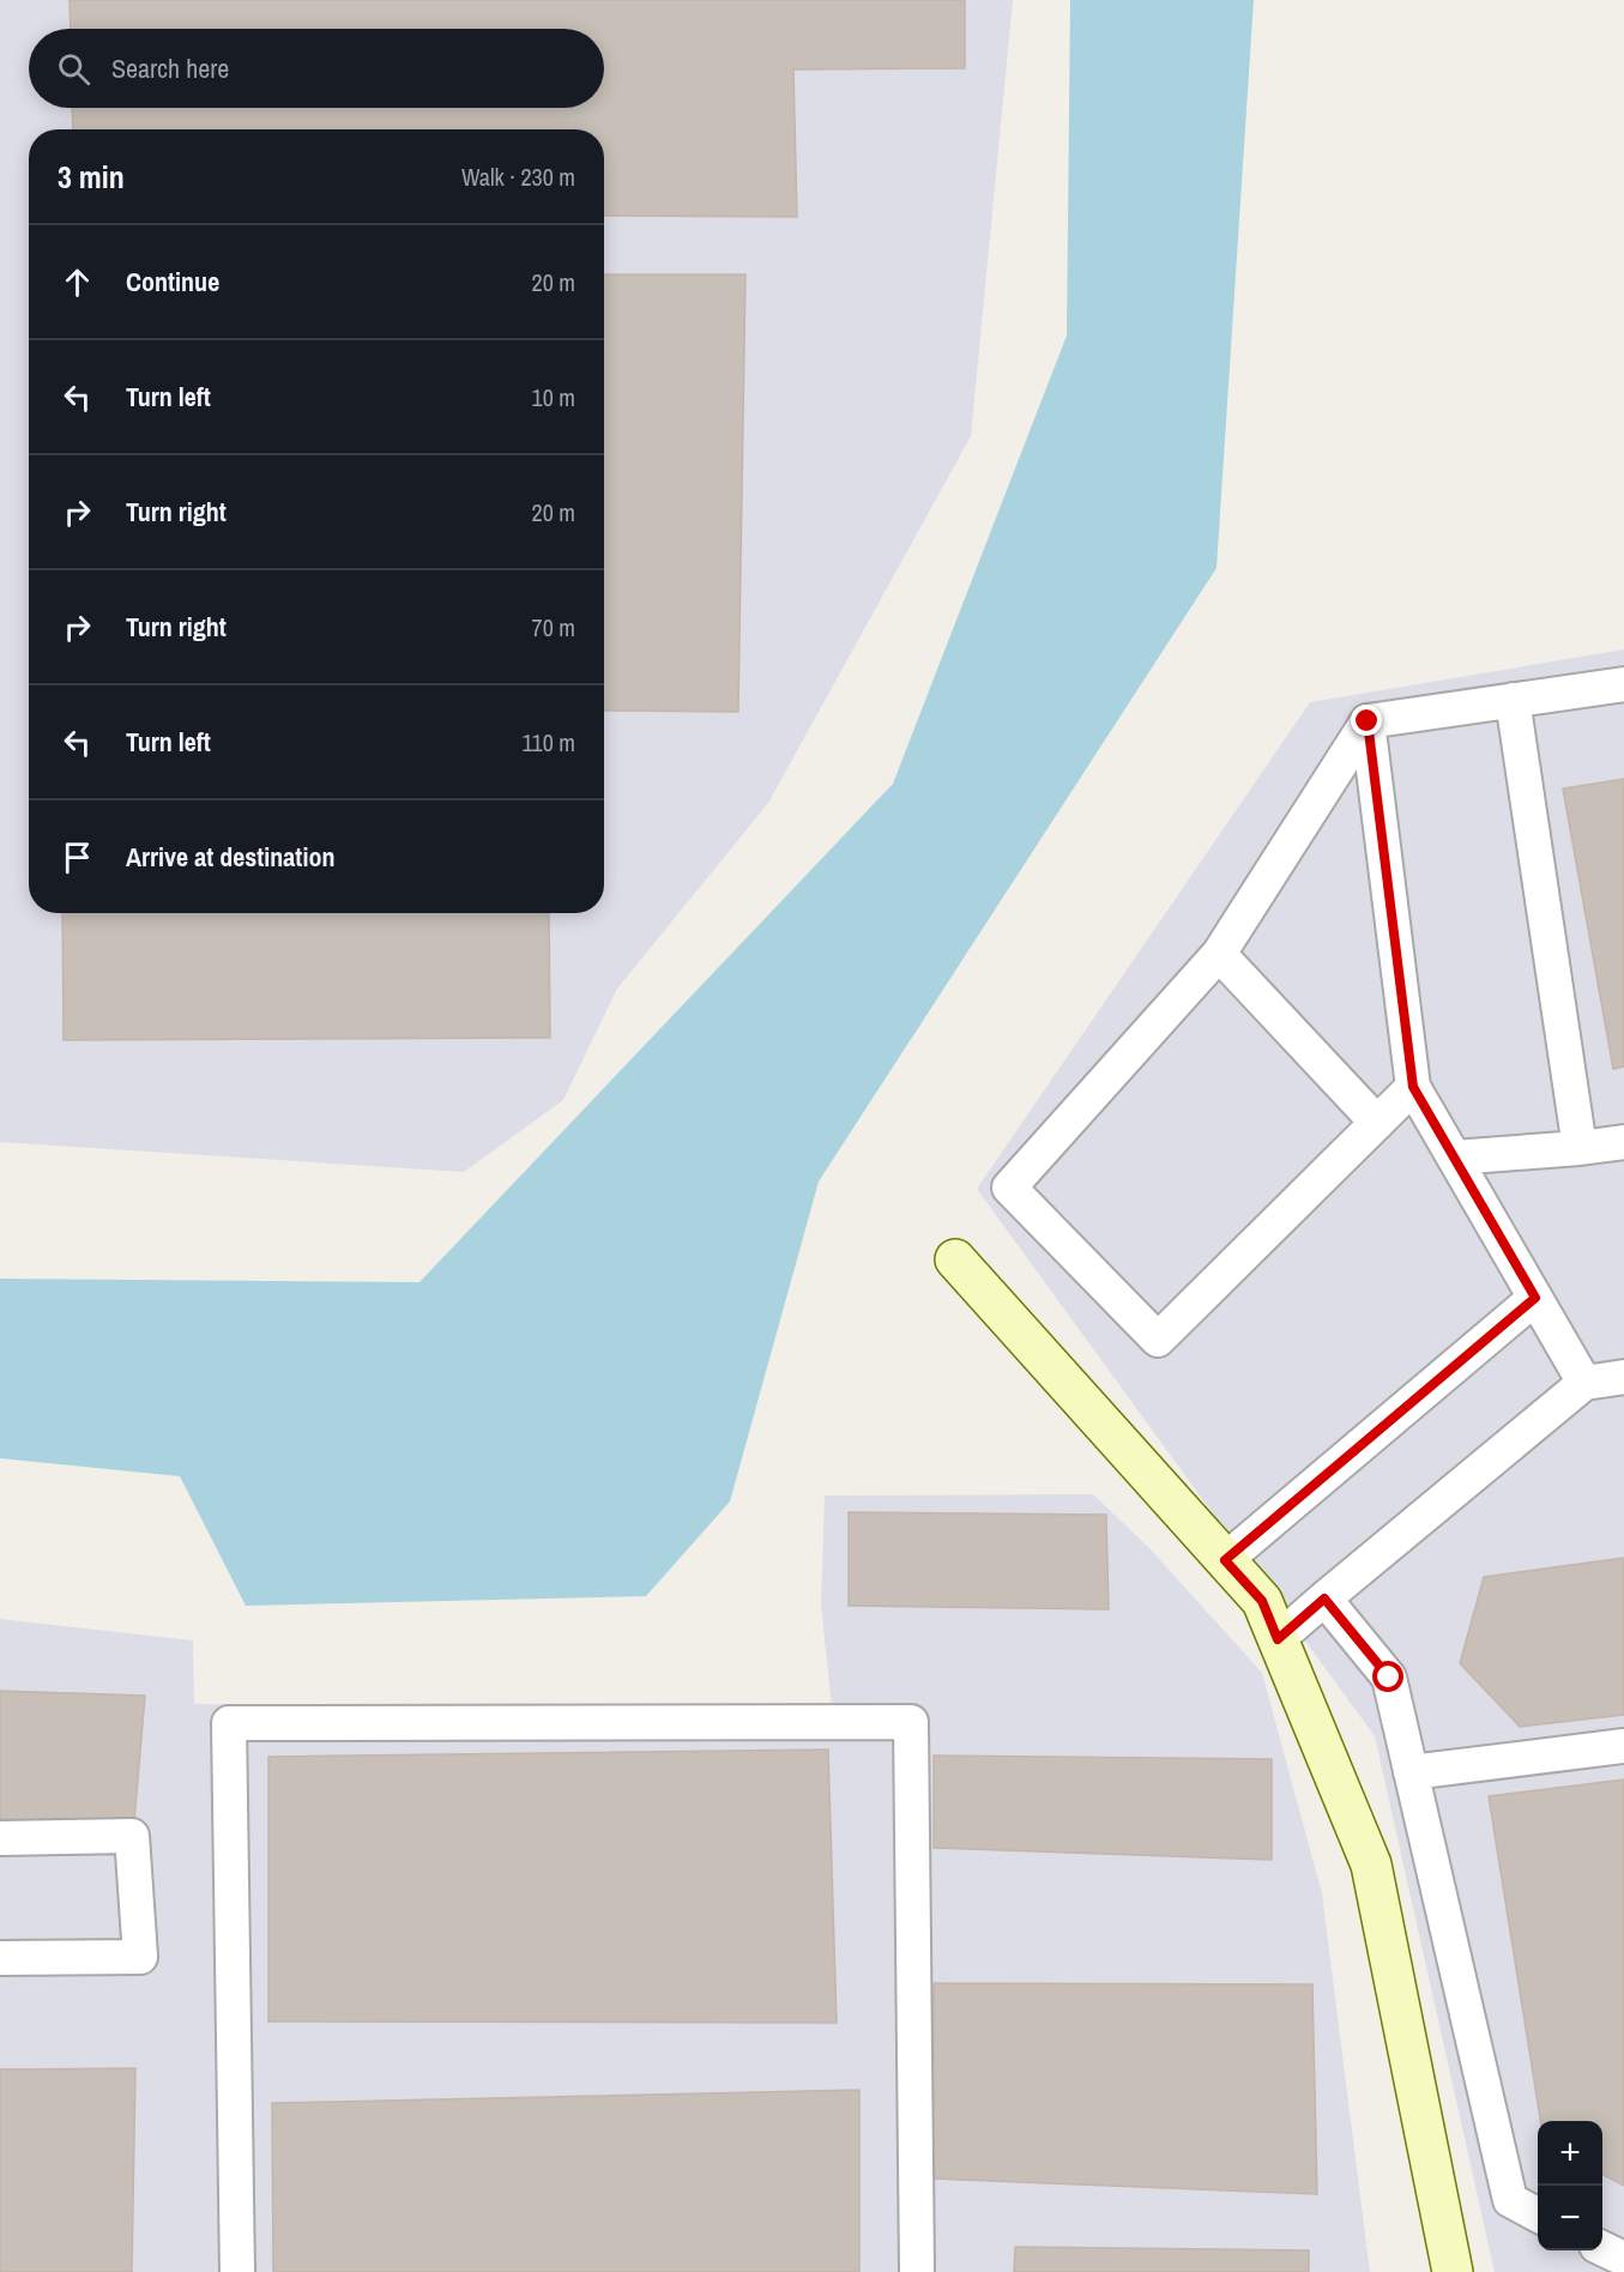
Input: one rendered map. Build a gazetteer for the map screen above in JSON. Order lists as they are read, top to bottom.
{
  "page": {
    "search": "Search here",
    "heading": ["3 min", "Walk · 230 m"],
    "list": [
      ["Continue", "20 m"],
      ["Turn left", "10 m"],
      ["Turn right", "20 m"],
      ["Turn right", "70 m"],
      ["Turn left", "110 m"],
      "Arrive at destination"
    ],
    "map_buttons": ["+", "−"]
  }
}
